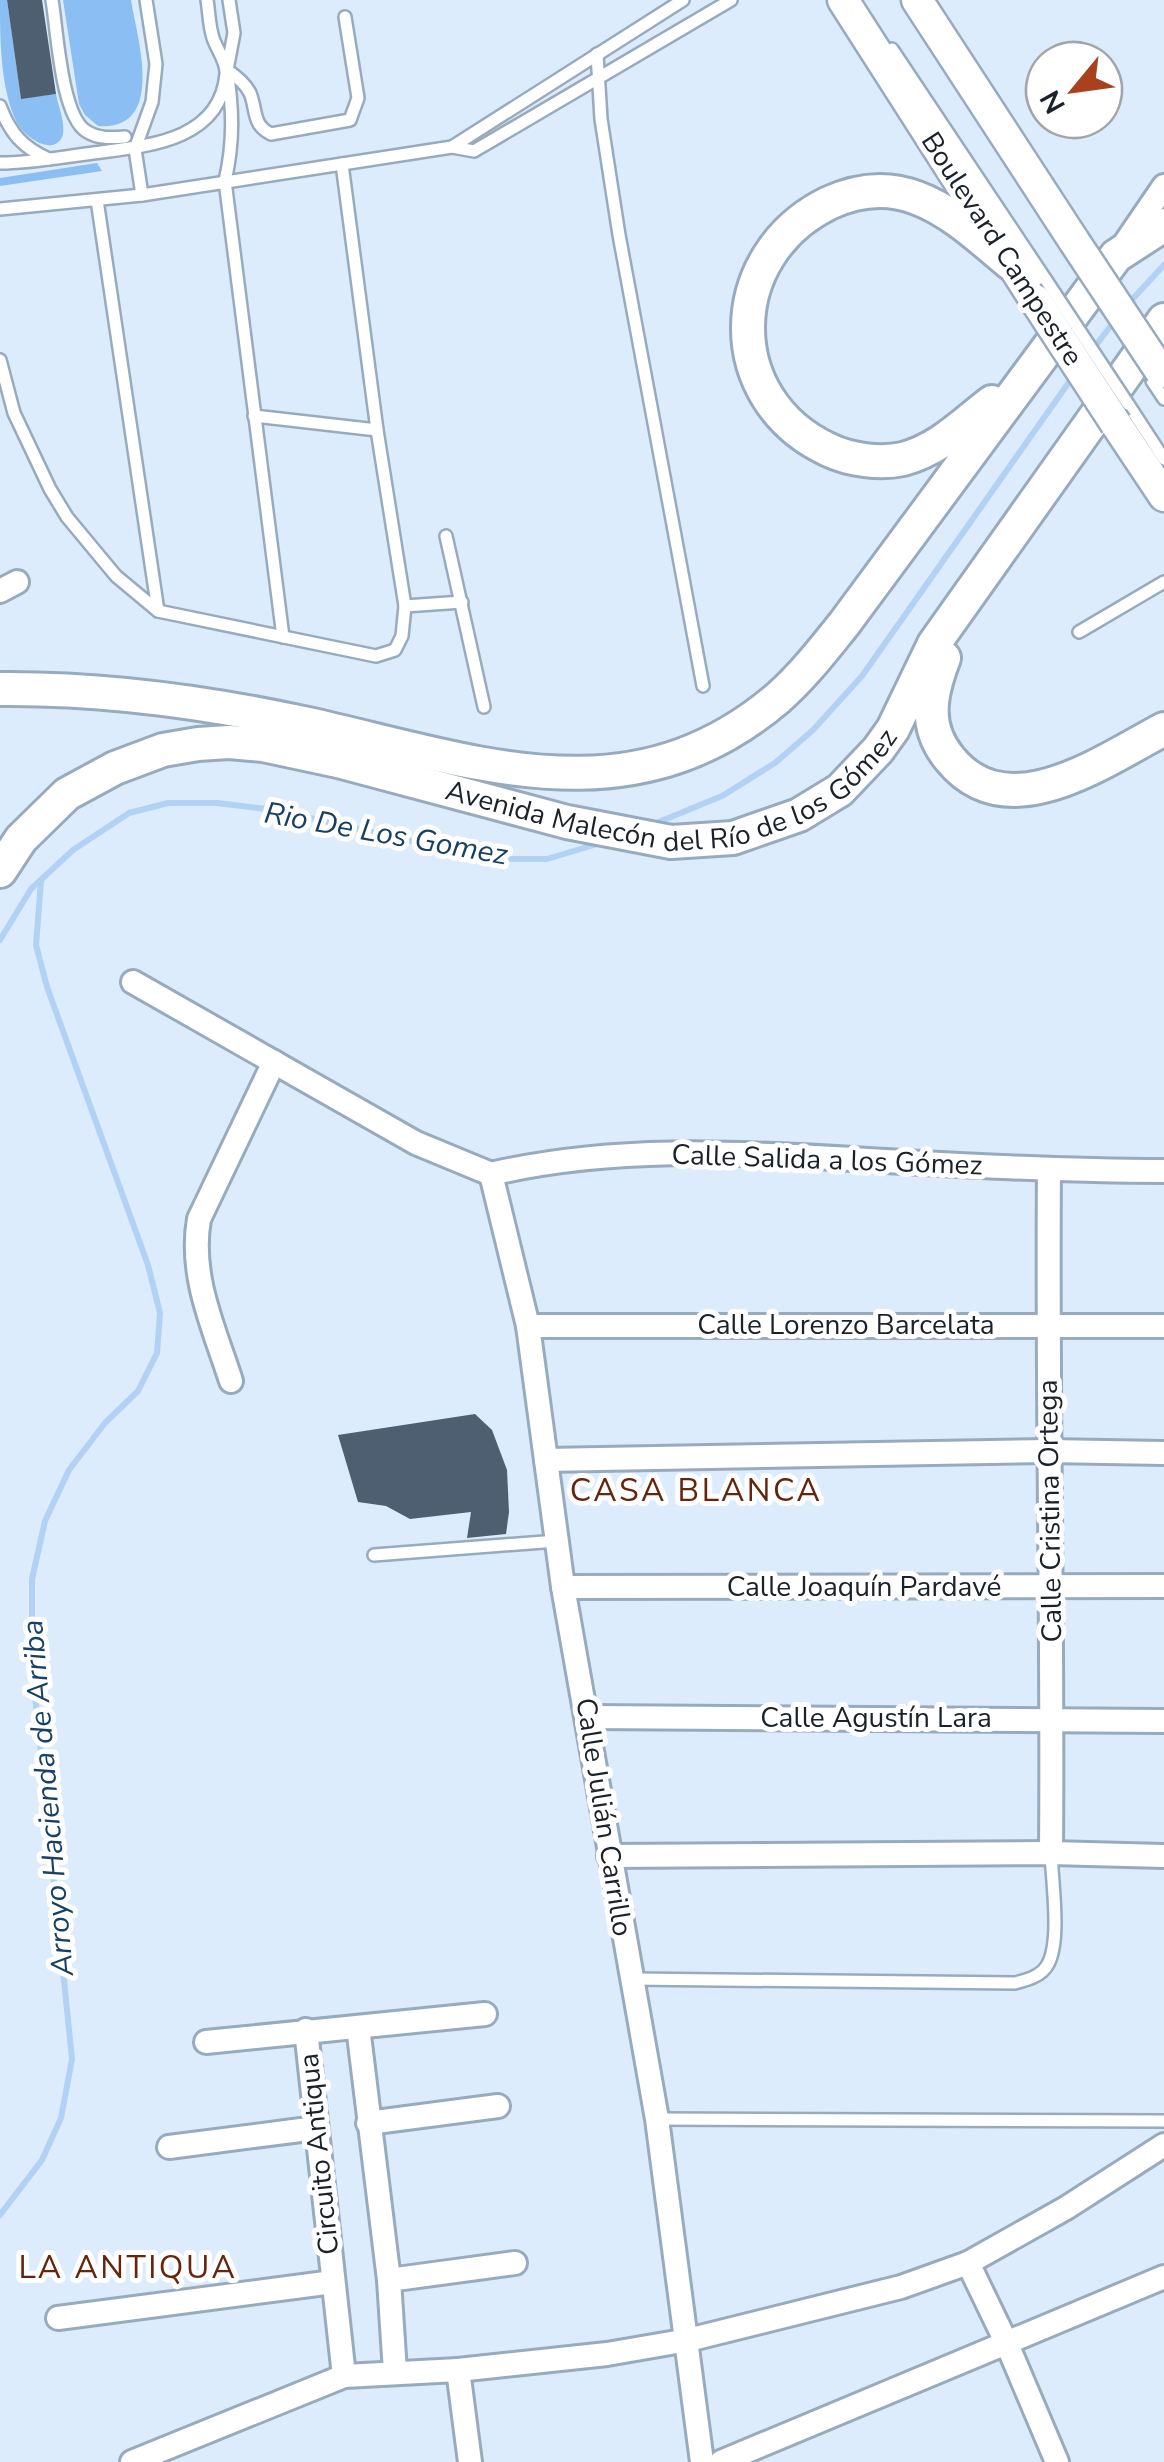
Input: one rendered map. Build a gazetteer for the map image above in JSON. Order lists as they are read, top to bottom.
{
  "streets": {
    "main road": ["Boulevard Campestre", "Avenida Malecón del Río de los Gómez"],
    "street": [
      "Calle Salida a los Gómez",
      "Calle Lorenzo Barcelata",
      "Calle Cristina Ortega",
      "Calle Joaquín Pardavé",
      "Calle Agustín Lara",
      "Calle Julián Carrillo",
      "Circuito Antiqua"
    ]
  },
  "crossings": [
    ["Calle Salida a los Gómez", "Calle Cristina Ortega"],
    ["Calle Salida a los Gómez", "Calle Julián Carrillo"],
    ["Calle Lorenzo Barcelata", "Calle Cristina Ortega"],
    ["Calle Lorenzo Barcelata", "Calle Julián Carrillo"],
    ["Calle Cristina Ortega", "Calle Joaquín Pardavé"],
    ["Calle Cristina Ortega", "Calle Agustín Lara"],
    ["Calle Joaquín Pardavé", "Calle Julián Carrillo"],
    ["Calle Agustín Lara", "Calle Julián Carrillo"]
  ],
  "districts": ["CASA BLANCA", "LA ANTIQUA"],
  "water": ["Rio De Los Gomez", "Arroyo Hacienda de Arriba"],
  "north": "bottom left"
}
